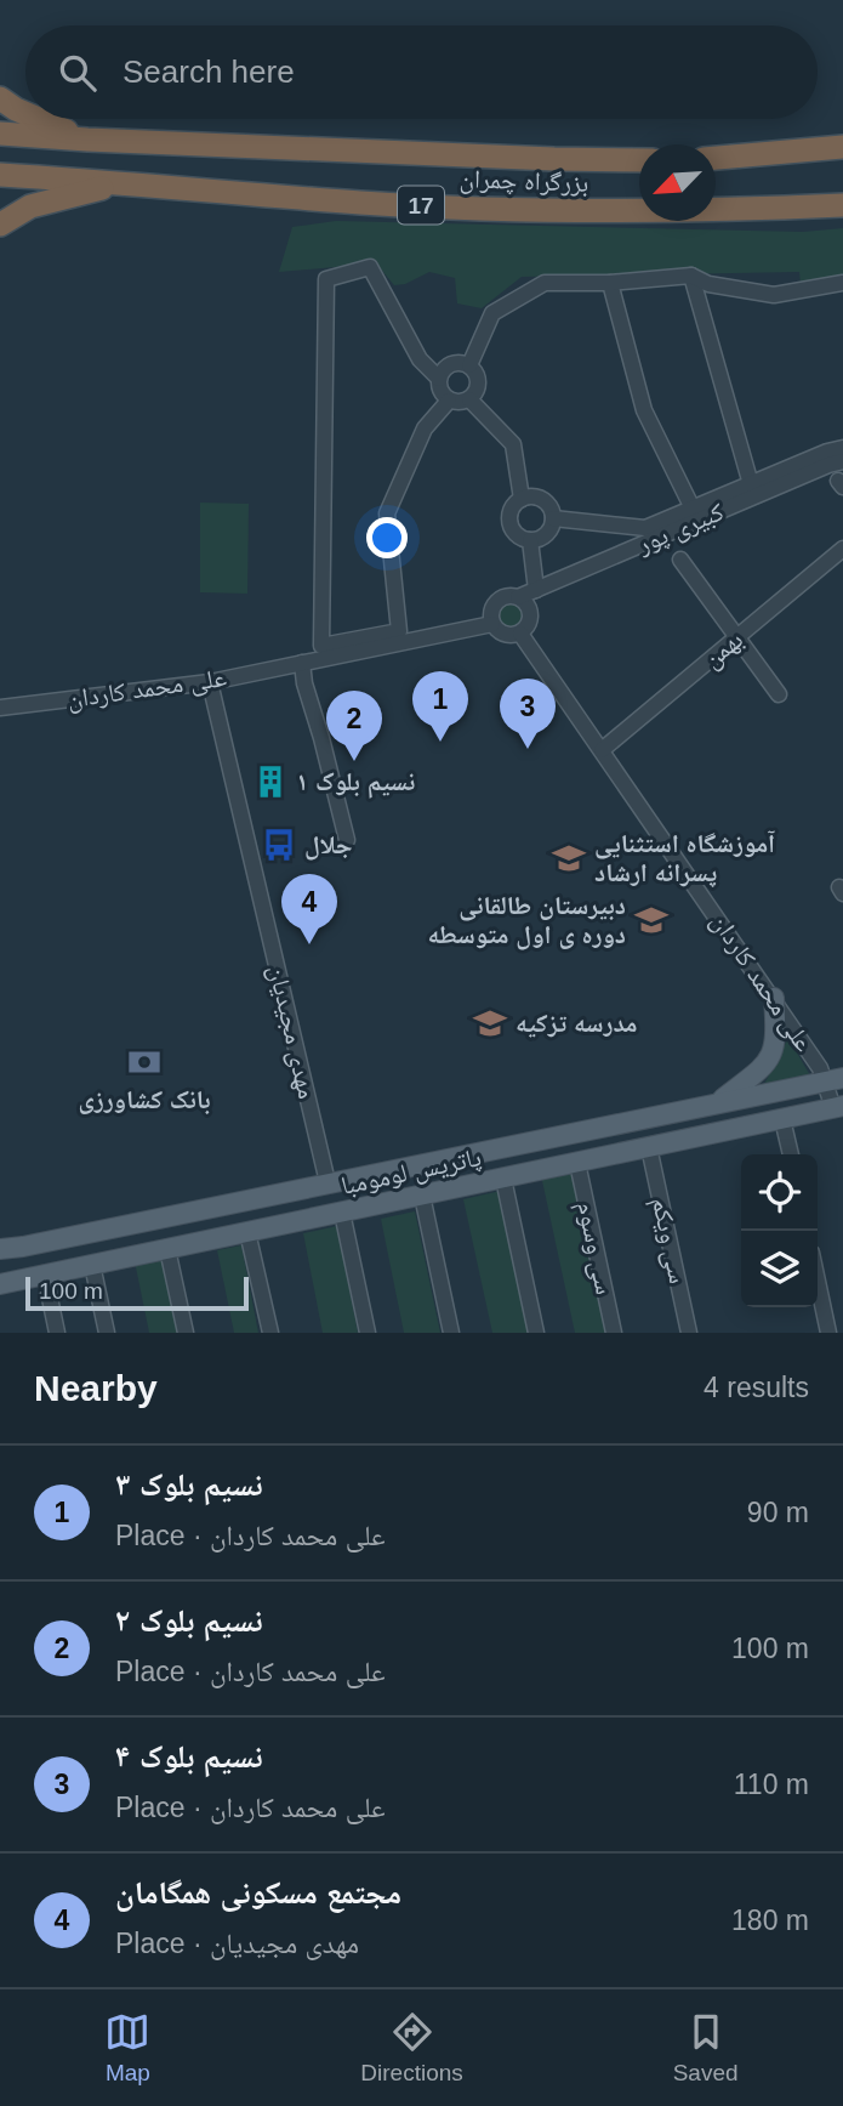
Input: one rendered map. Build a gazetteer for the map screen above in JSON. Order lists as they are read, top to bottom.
{
  "streets": {
    "highway": ["بزرگراه چمران", "17"],
    "main road": ["پاتریس لومومبا"],
    "street": [
      "کبیری پور",
      "بهمن",
      "علی محمد کاردان",
      "مهدی مجیدیان",
      "سی ویکم",
      "سی وسوم"
    ]
  },
  "crossings": [
    ["کبیری پور", "علی محمد کاردان"],
    ["بهمن", "علی محمد کاردان"],
    ["علی محمد کاردان", "مهدی مجیدیان"],
    ["علی محمد کاردان", "پاتریس لومومبا"],
    ["مهدی مجیدیان", "پاتریس لومومبا"],
    ["پاتریس لومومبا", "سی ویکم"],
    ["پاتریس لومومبا", "سی وسوم"]
  ],
  "places": {
    "building": ["نسیم بلوک ۱"],
    "bus stop": ["جلال"],
    "school or university": ["آموزشگاه استثنایی پسرانه ارشاد", "دبیرستان طالقانی دوره ی اول متوسطه", "مدرسه تزکیه"],
    "bank": ["بانک کشاورزی"]
  },
  "scale_bar": "100 m",
  "north": "bottom left",
  "page": {
    "search": "Search here",
    "pins": [
      "1",
      "3",
      "2",
      "4"
    ],
    "scale": "100 m",
    "heading": ["Nearby", "4 results"],
    "list": [
      {
        "mark": "1",
        "name": "نسیم بلوک ۳",
        "note": "Place · علی محمد کاردان",
        "value": "90 m"
      },
      {
        "mark": "2",
        "name": "نسیم بلوک ۲",
        "note": "Place · علی محمد کاردان",
        "value": "100 m"
      },
      {
        "mark": "3",
        "name": "نسیم بلوک ۴",
        "note": "Place · علی محمد کاردان",
        "value": "110 m"
      },
      {
        "mark": "4",
        "name": "مجتمع مسکونی همگامان",
        "note": "Place · مهدی مجیدیان",
        "value": "180 m"
      }
    ],
    "nav": ["Map", "Directions", "Saved"]
  }
}
